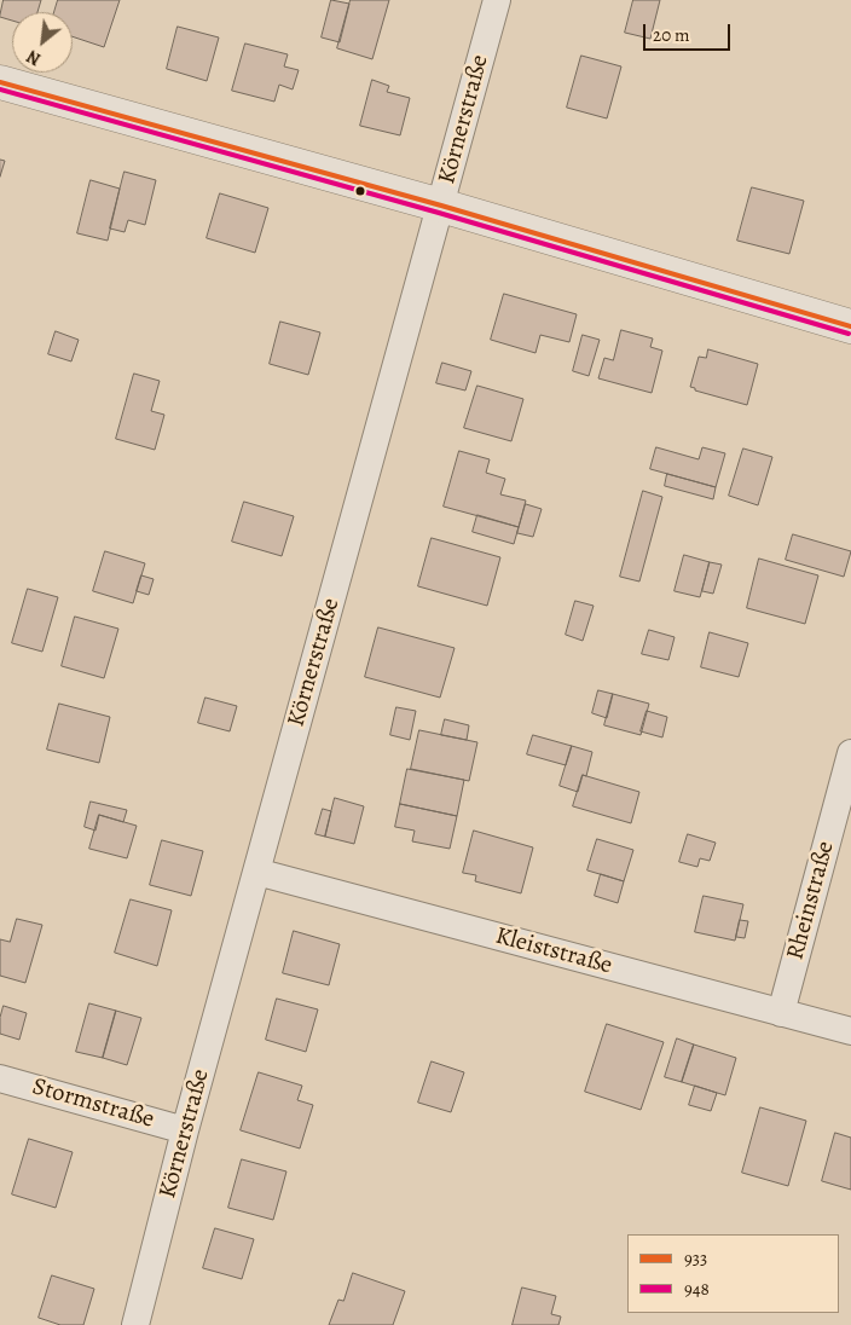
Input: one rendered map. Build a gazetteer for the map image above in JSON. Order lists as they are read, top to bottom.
{
  "streets": {
    "street": [
      "Körnerstraße",
      "Rheinstraße",
      "Kleiststraße",
      "Stormstraße"
    ]
  },
  "crossings": [
    ["Körnerstraße", "Kleiststraße"],
    ["Körnerstraße", "Stormstraße"],
    ["Rheinstraße", "Kleiststraße"]
  ],
  "lines": ["transit line 933", "transit line 948"],
  "legend": ["933", "948"],
  "scale_bar": "20 m",
  "north": "bottom left"
}
